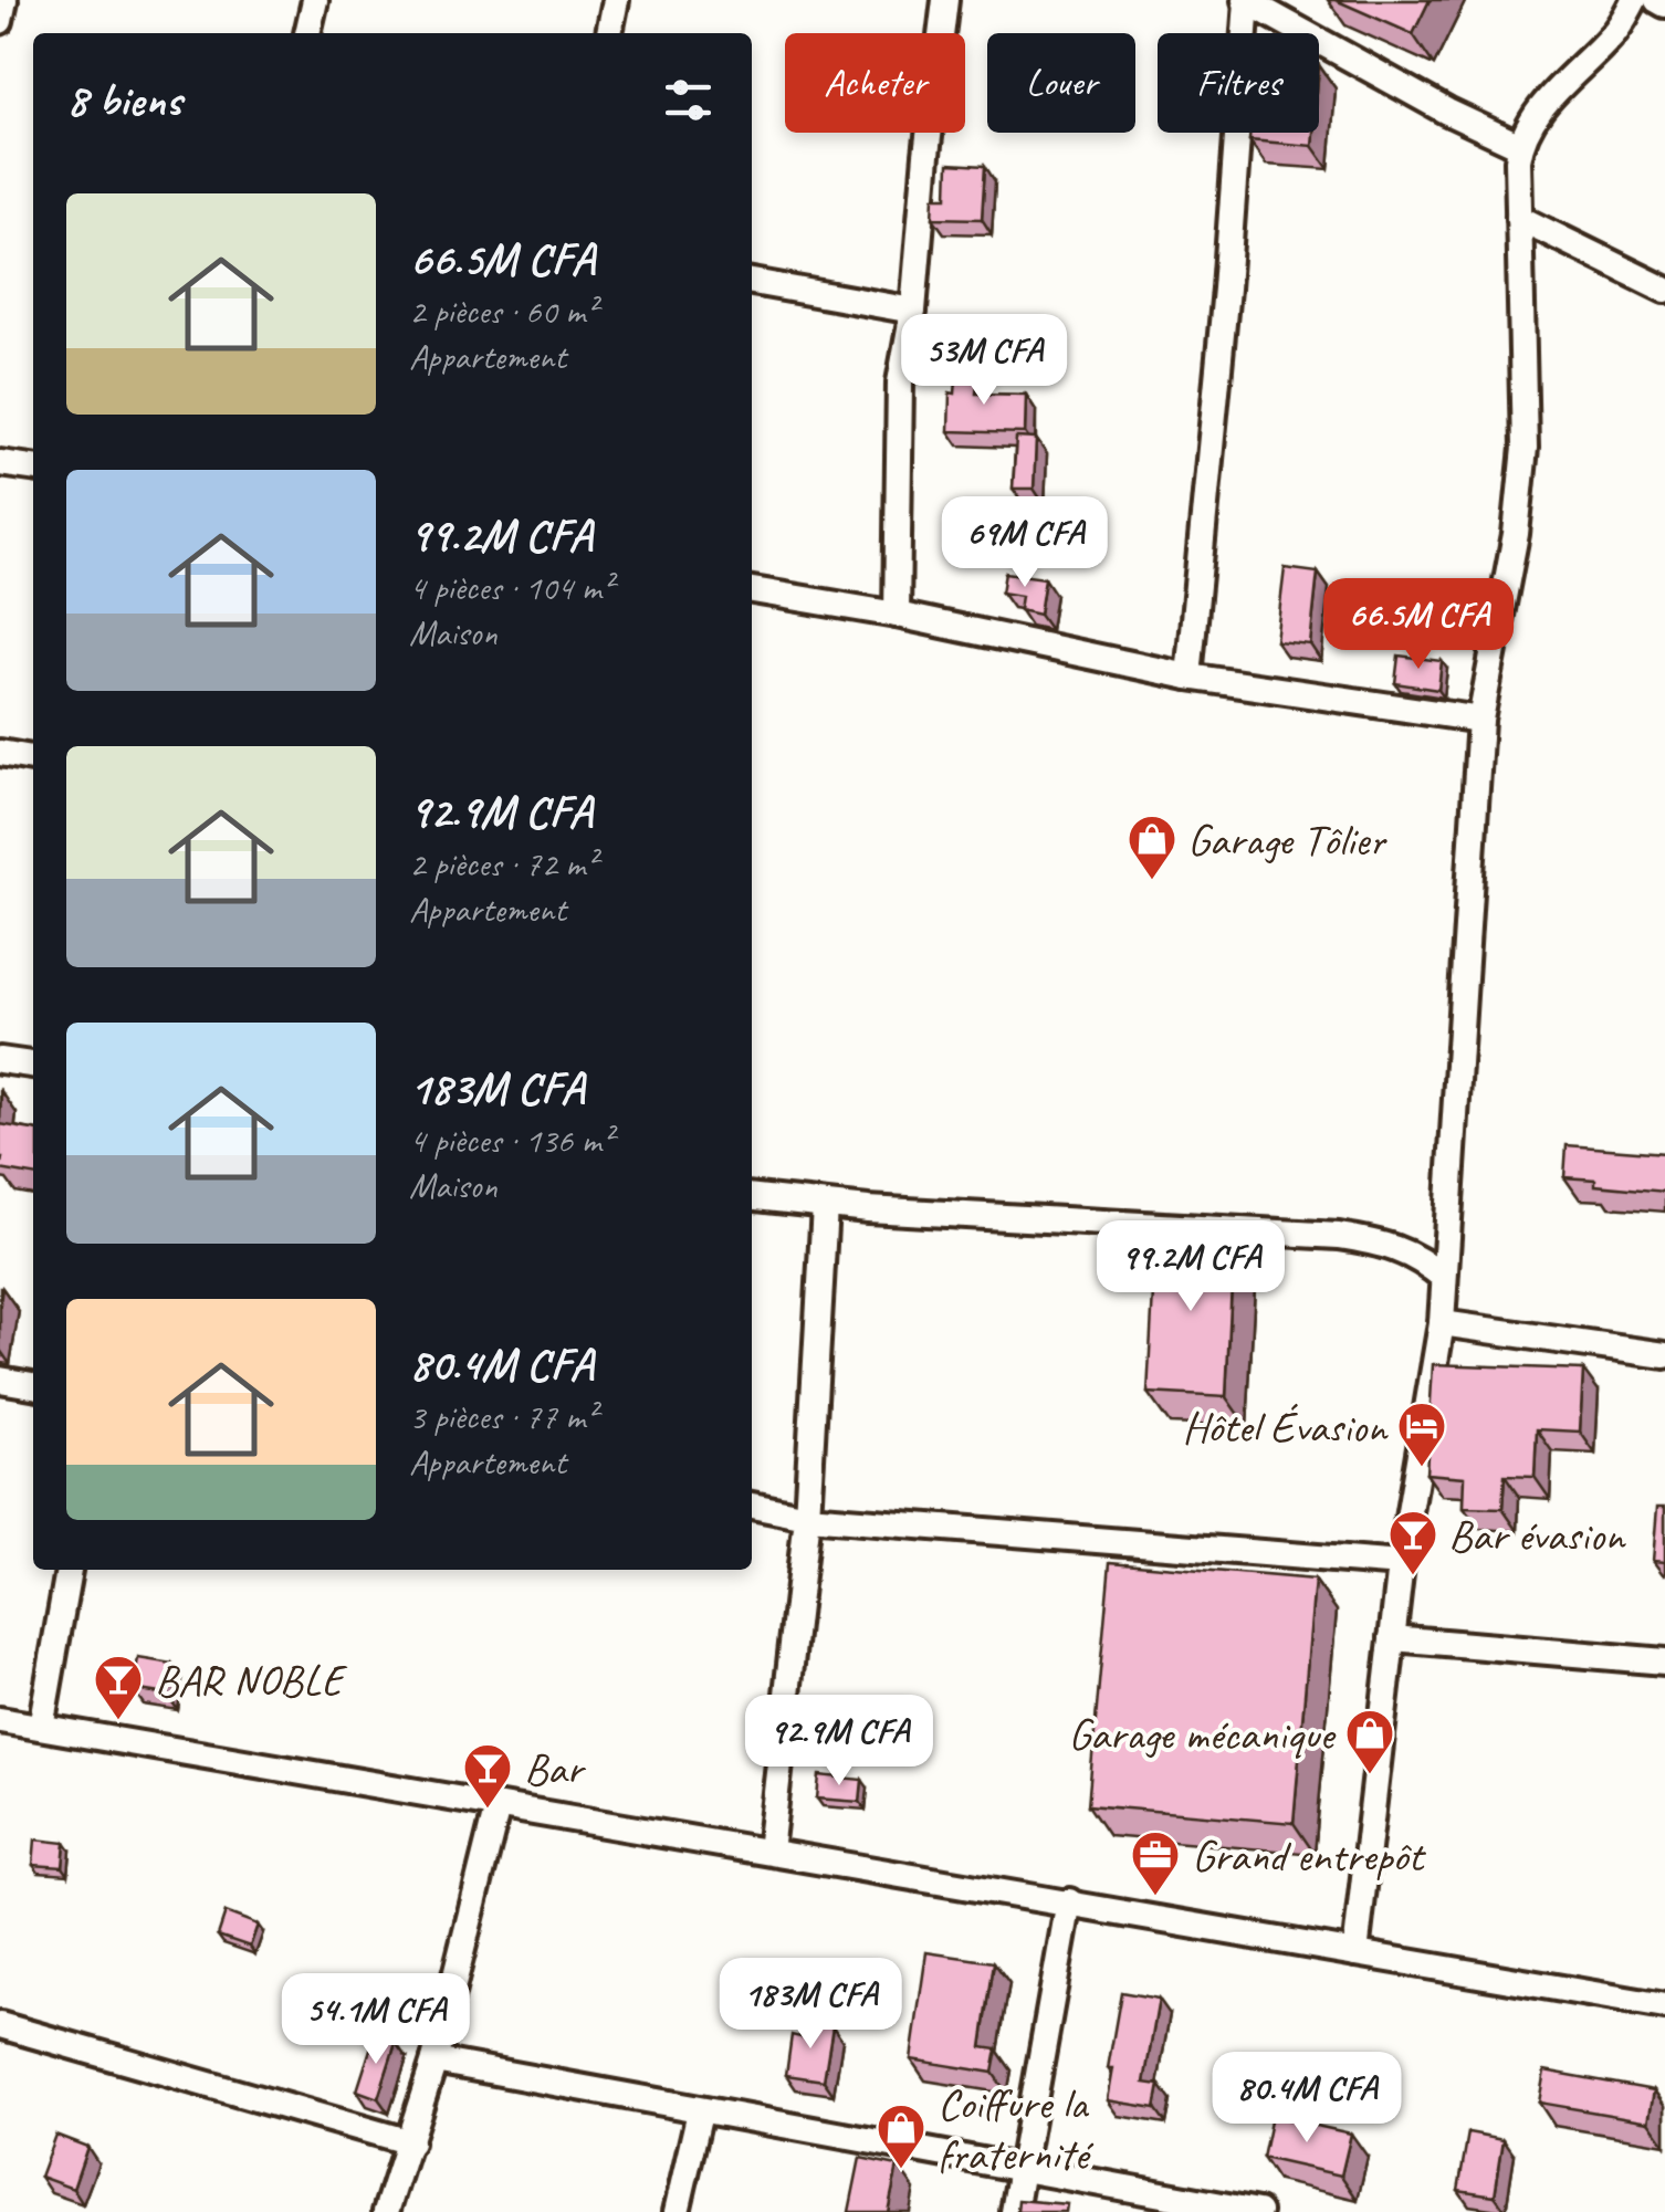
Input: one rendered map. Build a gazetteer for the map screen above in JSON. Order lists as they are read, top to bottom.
{
  "places": {
    "shop": ["Garage Tôlier", "Garage mécanique", "Coiffure la fraternité"],
    "hotel": ["Hôtel Évasion"],
    "bar": ["Bar évasion", "BAR NOBLE", "Bar"],
    "office": ["Grand entrepôt"]
  },
  "page": {
    "chip": ["Acheter", "Louer", "Filtres"],
    "heading": "8 biens",
    "list": [
      {
        "name": "66.5M CFA",
        "note": "2 pièces · 60 m² · Appartement"
      },
      {
        "name": "99.2M CFA",
        "note": "4 pièces · 104 m² · Maison"
      },
      {
        "name": "92.9M CFA",
        "note": "2 pièces · 72 m² · Appartement"
      },
      {
        "name": "183M CFA",
        "note": "4 pièces · 136 m² · Maison"
      },
      {
        "name": "80.4M CFA",
        "note": "3 pièces · 77 m² · Appartement"
      }
    ],
    "price": [
      "53M CFA",
      "69M CFA",
      "66.5M CFA",
      "99.2M CFA",
      "92.9M CFA",
      "183M CFA",
      "54.1M CFA",
      "80.4M CFA"
    ]
  }
}
